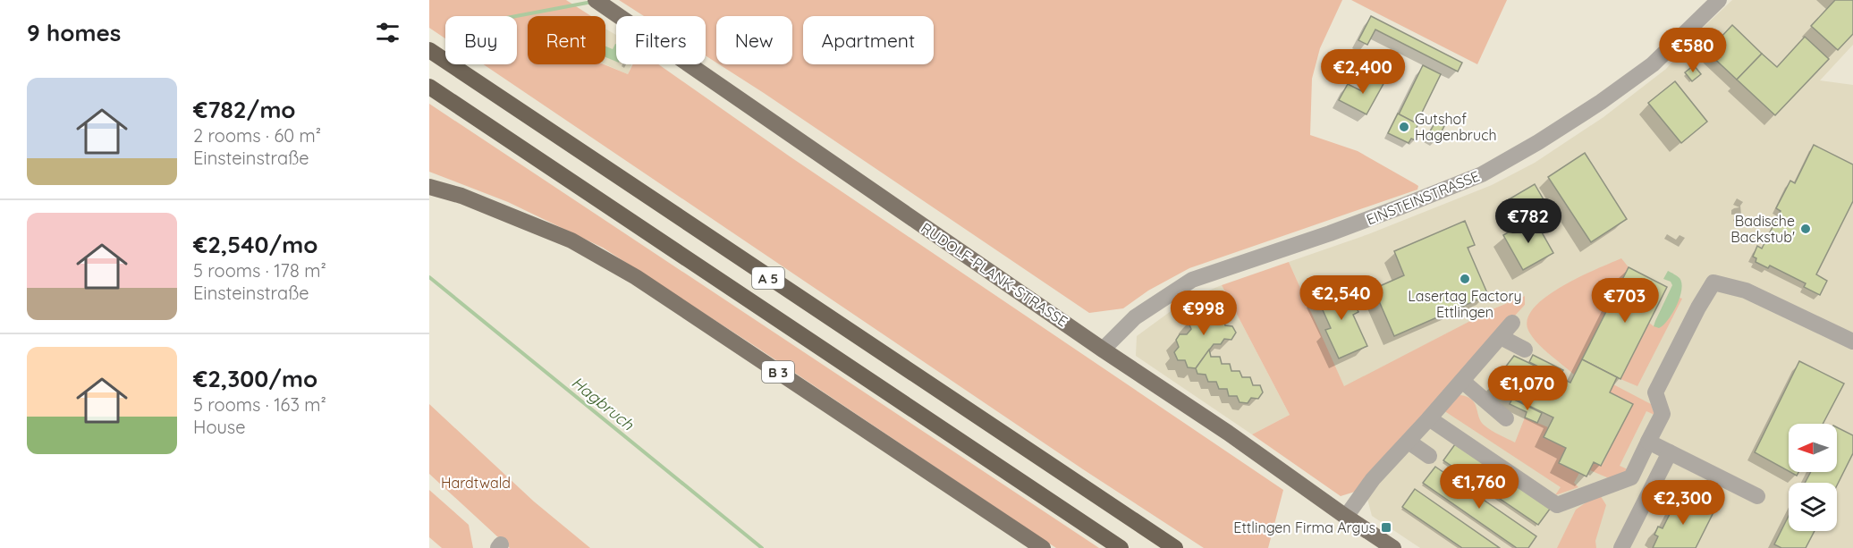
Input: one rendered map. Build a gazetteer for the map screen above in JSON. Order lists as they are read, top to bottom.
{
  "streets": {
    "highway": ["A 5"],
    "main road": ["RUDOLF-PLANK-STRASSE", "B 3"],
    "street": ["EINSTEINSTRASSE"]
  },
  "crossings": [
    ["EINSTEINSTRASSE", "RUDOLF-PLANK-STRASSE"]
  ],
  "water": ["Hagbruch"],
  "parks": ["Hardtwald"],
  "places": {
    "other": ["Gutshof Hagenbruch", "Badische Backstub'", "Lasertag Factory Ettlingen"],
    "transit": ["Ettlingen Firma Argus"]
  },
  "north": "left",
  "page": {
    "heading": "9 homes",
    "chip": [
      "Buy",
      "Rent",
      "Filters",
      "New",
      "Apartment"
    ],
    "price": [
      "€580",
      "€2,400",
      "€782",
      "€2,540",
      "€703",
      "€998",
      "€1,070",
      "€1,760",
      "€2,300"
    ],
    "list": [
      {
        "name": "€782/mo",
        "note": "2 rooms · 60 m² · Einsteinstraße"
      },
      {
        "name": "€2,540/mo",
        "note": "5 rooms · 178 m² · Einsteinstraße"
      },
      {
        "name": "€2,300/mo",
        "note": "5 rooms · 163 m² · House"
      }
    ]
  }
}
